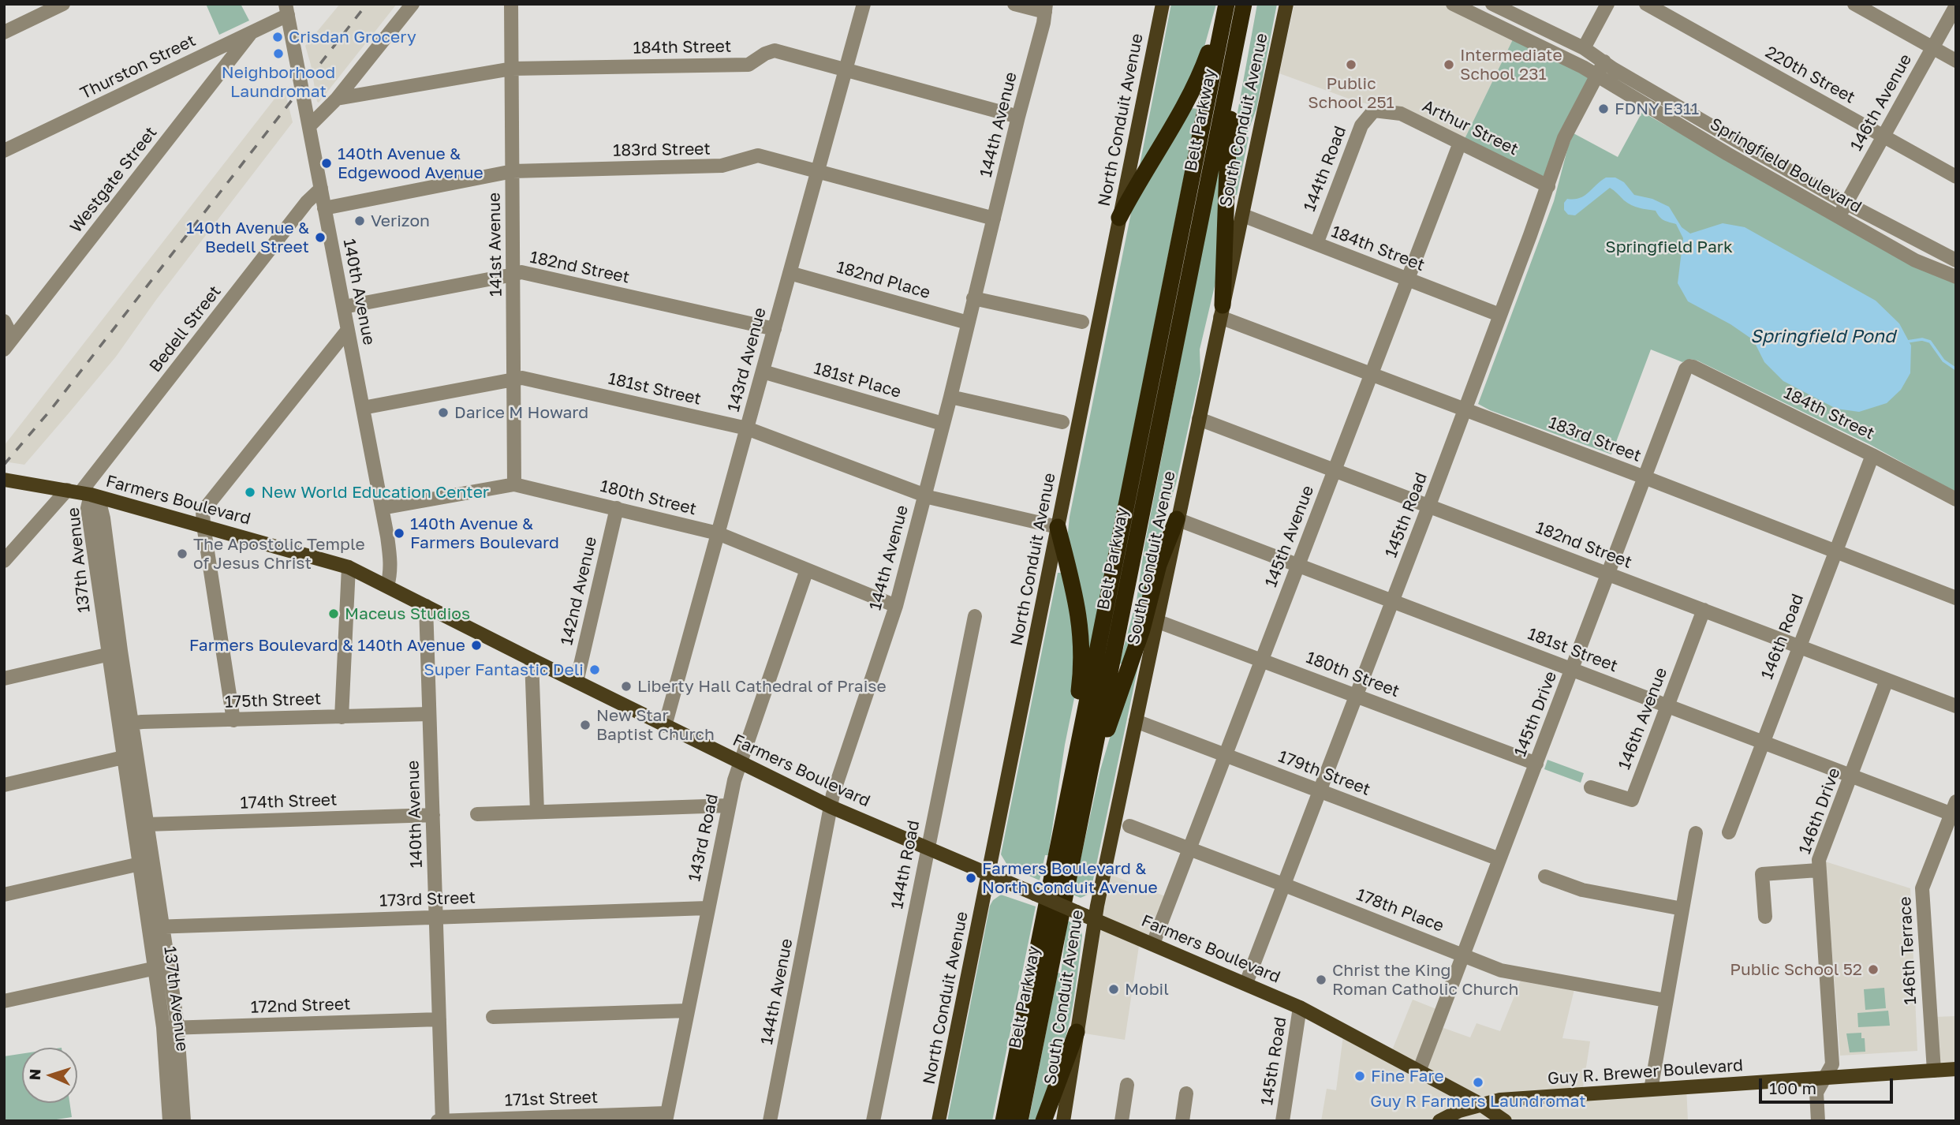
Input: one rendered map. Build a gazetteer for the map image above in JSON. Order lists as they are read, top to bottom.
{
  "streets": {
    "highway": ["Belt Parkway"],
    "main road": [
      "North Conduit Avenue",
      "South Conduit Avenue",
      "Farmers Boulevard",
      "Guy R. Brewer Boulevard"
    ],
    "street": [
      "184th Street",
      "Thurston Street",
      "220th Street",
      "146th Avenue",
      "144th Avenue",
      "Arthur Street",
      "183rd Street",
      "Springfield Boulevard",
      "144th Road",
      "Westgate Street",
      "141st Avenue",
      "182nd Street",
      "182nd Place",
      "140th Avenue",
      "Bedell Street",
      "143rd Avenue",
      "181st Place",
      "181st Street",
      "180th Street",
      "145th Road",
      "145th Avenue",
      "137th Avenue",
      "142nd Avenue",
      "146th Road",
      "175th Street",
      "145th Drive",
      "179th Street",
      "174th Street",
      "146th Drive",
      "143rd Road",
      "173rd Street",
      "178th Place",
      "146th Terrace",
      "172nd Street",
      "171st Street"
    ]
  },
  "crossings": [
    ["184th Street", "South Conduit Avenue"],
    ["184th Street", "144th Avenue"],
    ["184th Street", "144th Road"],
    ["184th Street", "141st Avenue"],
    ["184th Street", "143rd Avenue"],
    ["184th Street", "145th Road"],
    ["184th Street", "145th Avenue"],
    ["184th Street", "146th Road"],
    ["184th Street", "145th Drive"],
    ["Thurston Street", "Westgate Street"],
    ["Thurston Street", "140th Avenue"],
    ["220th Street", "146th Avenue"],
    ["146th Avenue", "Springfield Boulevard"],
    ["146th Avenue", "182nd Street"],
    ["146th Avenue", "181st Street"],
    ["North Conduit Avenue", "181st Street"],
    ["North Conduit Avenue", "Farmers Boulevard"],
    ["South Conduit Avenue", "183rd Street"],
    ["South Conduit Avenue", "182nd Street"],
    ["South Conduit Avenue", "181st Street"],
    ["South Conduit Avenue", "180th Street"],
    ["South Conduit Avenue", "Farmers Boulevard"],
    ["South Conduit Avenue", "179th Street"],
    ["144th Avenue", "183rd Street"],
    ["144th Avenue", "182nd Place"],
    ["144th Avenue", "181st Place"],
    ["144th Avenue", "181st Street"],
    ["144th Avenue", "180th Street"],
    ["144th Avenue", "Farmers Boulevard"],
    ["Arthur Street", "144th Road"],
    ["Arthur Street", "145th Road"],
    ["Arthur Street", "145th Avenue"],
    ["183rd Street", "141st Avenue"],
    ["183rd Street", "140th Avenue"],
    ["183rd Street", "143rd Avenue"],
    ["183rd Street", "145th Road"],
    ["183rd Street", "145th Avenue"],
    ["183rd Street", "146th Road"],
    ["183rd Street", "145th Drive"],
    ["Springfield Boulevard", "145th Road"],
    ["144th Road", "Farmers Boulevard"],
    ["141st Avenue", "182nd Street"],
    ["141st Avenue", "181st Street"],
    ["141st Avenue", "180th Street"],
    ["182nd Street", "140th Avenue"],
    ["182nd Street", "143rd Avenue"],
    ["182nd Street", "145th Road"],
    ["182nd Street", "145th Avenue"],
    ["182nd Street", "146th Road"],
    ["182nd Street", "145th Drive"],
    ["182nd Street", "146th Drive"],
    ["182nd Place", "143rd Avenue"],
    ["140th Avenue", "Bedell Street"],
    ["140th Avenue", "181st Street"],
    ["140th Avenue", "180th Street"],
    ["140th Avenue", "Farmers Boulevard"],
    ["140th Avenue", "175th Street"],
    ["140th Avenue", "174th Street"],
    ["140th Avenue", "173rd Street"],
    ["140th Avenue", "172nd Street"],
    ["140th Avenue", "171st Street"],
    ["Bedell Street", "Farmers Boulevard"],
    ["Bedell Street", "137th Avenue"],
    ["143rd Avenue", "181st Place"],
    ["143rd Avenue", "181st Street"],
    ["143rd Avenue", "180th Street"],
    ["143rd Avenue", "Farmers Boulevard"],
    ["181st Street", "145th Road"],
    ["181st Street", "145th Avenue"],
    ["181st Street", "146th Road"],
    ["181st Street", "145th Drive"],
    ["181st Street", "146th Drive"],
    ["181st Street", "146th Terrace"],
    ["180th Street", "145th Road"],
    ["180th Street", "145th Avenue"],
    ["180th Street", "142nd Avenue"],
    ["180th Street", "145th Drive"],
    ["180th Street", "143rd Road"],
    ["Farmers Boulevard", "145th Road"],
    ["Farmers Boulevard", "145th Avenue"],
    ["Farmers Boulevard", "137th Avenue"],
    ["Farmers Boulevard", "142nd Avenue"],
    ["Farmers Boulevard", "145th Drive"],
    ["Farmers Boulevard", "143rd Road"],
    ["Farmers Boulevard", "Guy R. Brewer Boulevard"],
    ["145th Road", "179th Street"],
    ["145th Road", "178th Place"],
    ["145th Avenue", "179th Street"],
    ["145th Avenue", "178th Place"],
    ["137th Avenue", "175th Street"],
    ["137th Avenue", "174th Street"],
    ["137th Avenue", "173rd Street"],
    ["137th Avenue", "172nd Street"],
    ["145th Drive", "179th Street"],
    ["145th Drive", "178th Place"],
    ["146th Drive", "Guy R. Brewer Boulevard"],
    ["143rd Road", "173rd Street"],
    ["143rd Road", "171st Street"],
    ["146th Terrace", "Guy R. Brewer Boulevard"]
  ],
  "water": ["Springfield Pond"],
  "parks": ["Springfield Park"],
  "places": [
    "Crisdan Grocery",
    "Neighborhood Laundromat",
    "Public School 251",
    "Intermediate School 231",
    "FDNY E311",
    "140th Avenue & Edgewood Avenue",
    "Verizon",
    "140th Avenue & Bedell Street",
    "Darice M Howard",
    "New World Education Center",
    "140th Avenue & Farmers Boulevard",
    "The Apostolic Temple of Jesus Christ",
    "Maceus Studios",
    "Farmers Boulevard & 140th Avenue",
    "Super Fantastic Deli",
    "Liberty Hall Cathedral of Praise",
    "New Star Baptist Church",
    "Farmers Boulevard & North Conduit Avenue",
    "Public School 52",
    "Christ the King Roman Catholic Church",
    "Mobil",
    "Fine Fare",
    "Guy R Farmers Laundromat"
  ],
  "scale_bar": "100 m",
  "north": "left"
}
